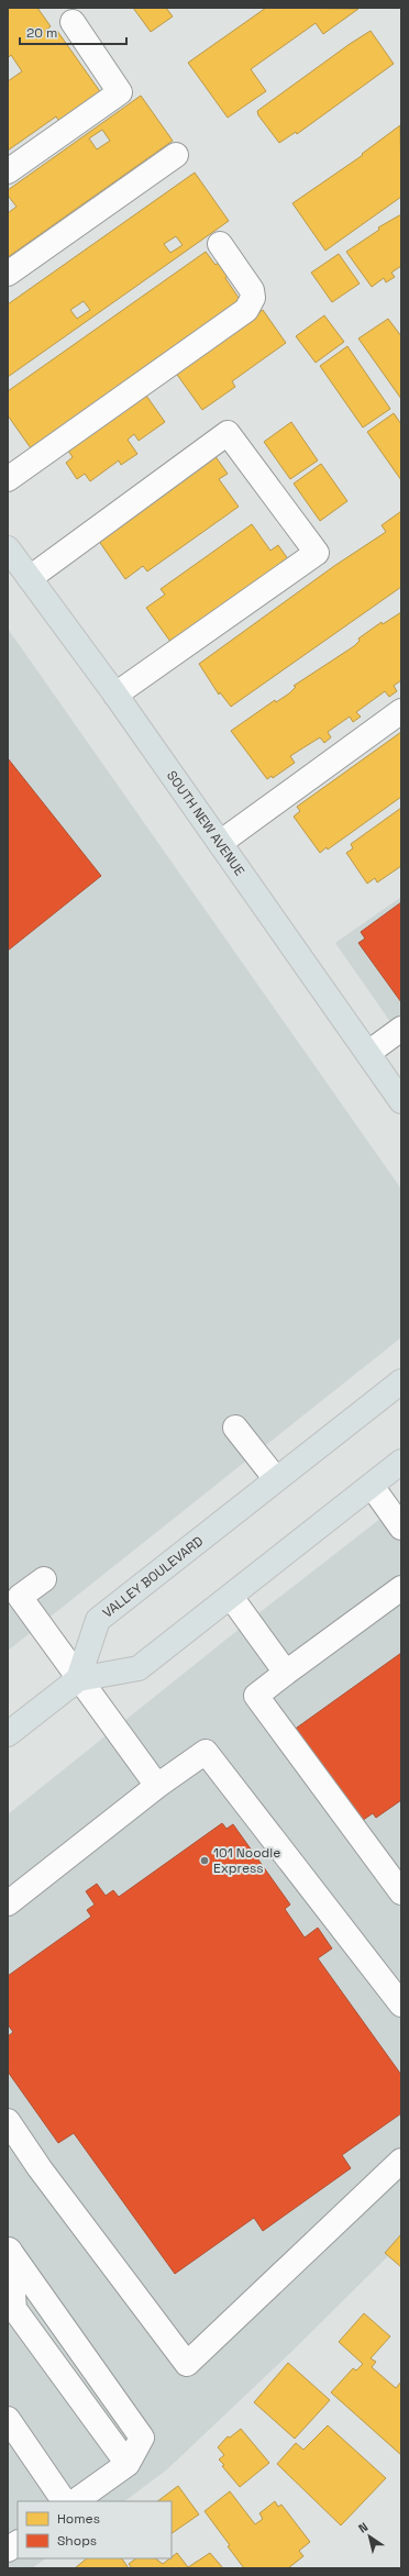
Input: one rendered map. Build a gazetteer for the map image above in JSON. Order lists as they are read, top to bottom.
{
  "streets": {
    "main road": ["SOUTH NEW AVENUE", "VALLEY BOULEVARD"]
  },
  "places": ["101 Noodle Express"],
  "legend": ["Homes", "Shops"],
  "scale_bar": "20 m",
  "north": "top left"
}
